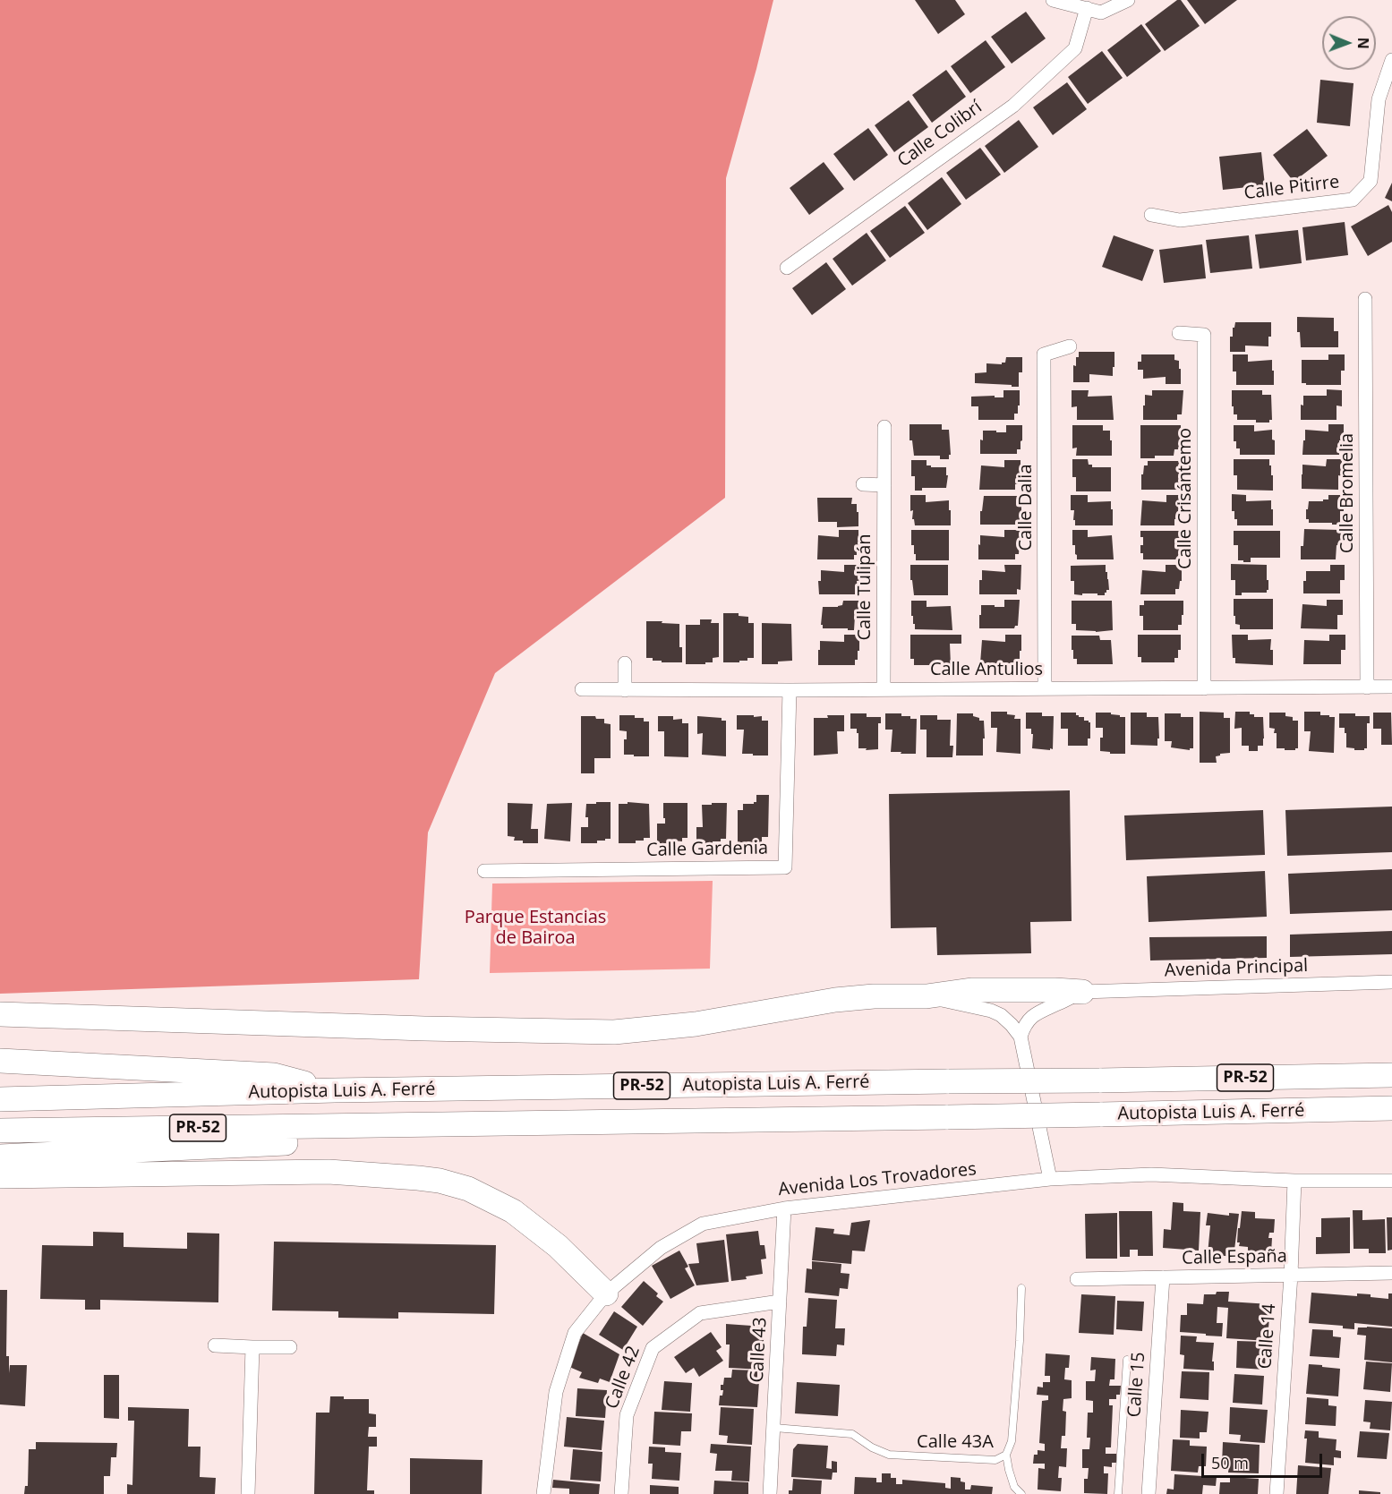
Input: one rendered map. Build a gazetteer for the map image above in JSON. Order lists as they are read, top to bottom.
{
  "streets": {
    "highway": ["PR-52", "Autopista Luis A. Ferré"],
    "street": [
      "Calle Colibrí",
      "Calle Pitirre",
      "Calle Bromelia",
      "Calle Crisántemo",
      "Calle Dalia",
      "Calle Tulipán",
      "Calle Antulios",
      "Calle Gardenia",
      "Avenida Principal",
      "Avenida Los Trovadores",
      "Calle España",
      "Calle 14",
      "Calle 43",
      "Calle 42",
      "Calle 15"
    ],
    "lane": ["Calle 43A"]
  },
  "crossings": [
    ["Calle Bromelia", "Calle Antulios"],
    ["Calle Crisántemo", "Calle Antulios"],
    ["Calle Dalia", "Calle Antulios"],
    ["Calle Tulipán", "Calle Antulios"],
    ["Calle Antulios", "Calle Gardenia"],
    ["Avenida Los Trovadores", "Calle 14"],
    ["Avenida Los Trovadores", "Calle 43"],
    ["Calle España", "Calle 14"],
    ["Calle España", "Calle 15"],
    ["Calle 43", "Calle 42"],
    ["Calle 43", "Calle 43A"]
  ],
  "parks": ["Parque Estancias de Bairoa"],
  "scale_bar": "50 m",
  "north": "right"
}
